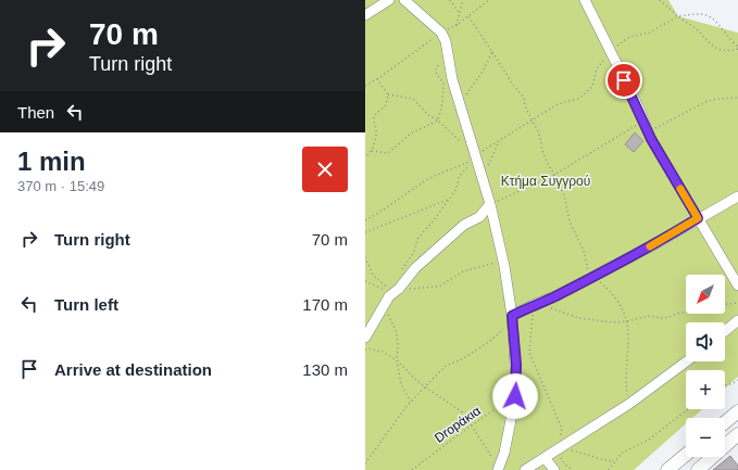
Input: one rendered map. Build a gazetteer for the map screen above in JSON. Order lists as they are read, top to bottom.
{
  "streets": {
    "path": ["Dropάκια"]
  },
  "parks": ["Κτήμα Συγγρού"],
  "north": "bottom left",
  "page": {
    "turn": ["70 m", "Turn right"],
    "then": "Then",
    "heading": ["1 min", "370 m · 15:49"],
    "list": [
      {
        "name": "Turn right",
        "value": "70 m"
      },
      {
        "name": "Turn left",
        "value": "170 m"
      },
      {
        "name": "Arrive at destination",
        "value": "130 m"
      }
    ],
    "map_buttons": ["+", "−"]
  }
}
